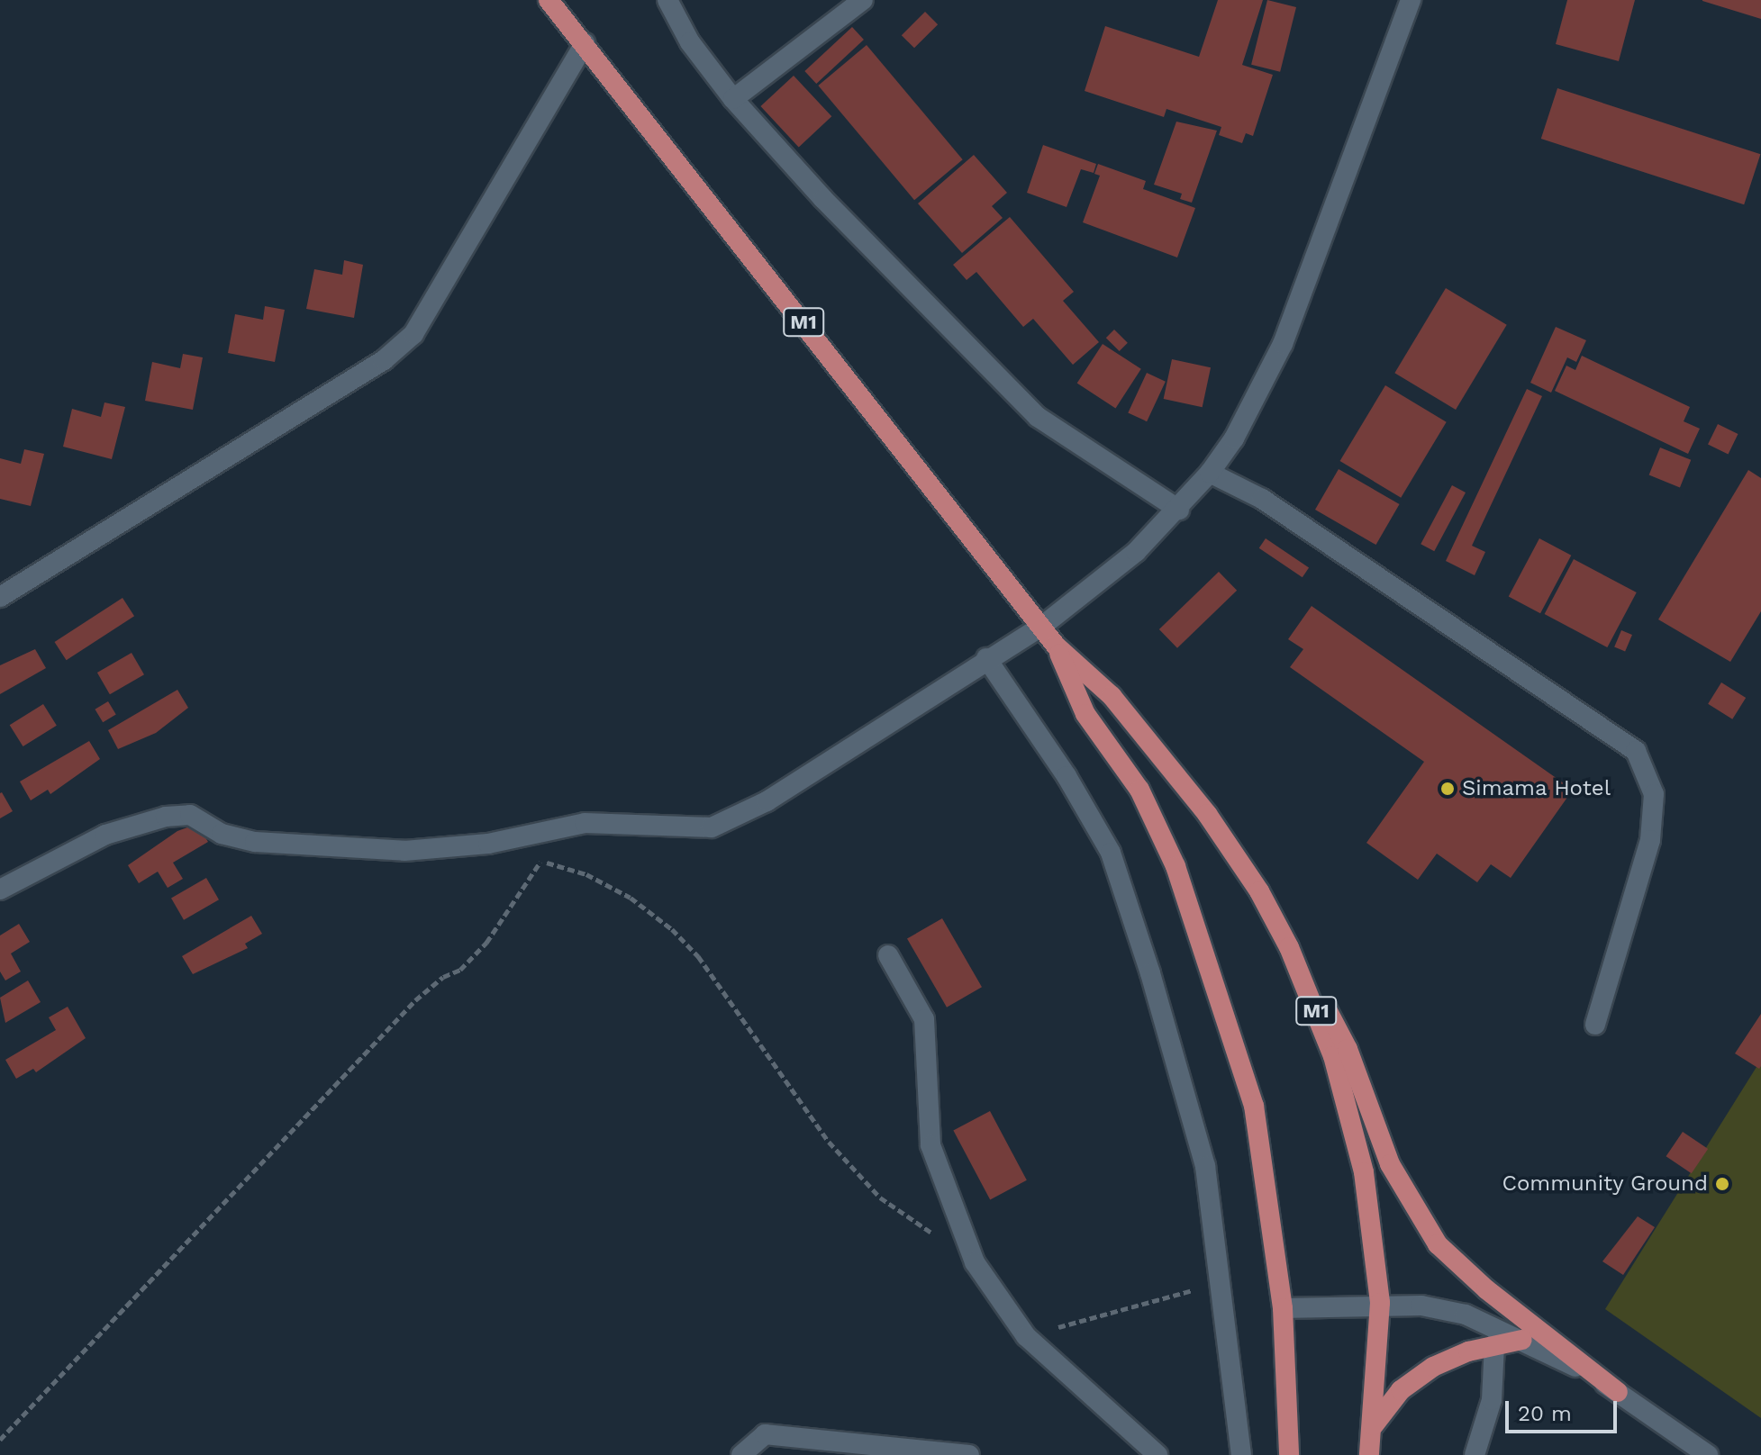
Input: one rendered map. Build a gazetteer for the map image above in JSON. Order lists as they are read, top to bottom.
{
  "streets": {
    "highway": ["M1"]
  },
  "places": ["Simama Hotel", "Community Ground"],
  "scale_bar": "20 m"
}
